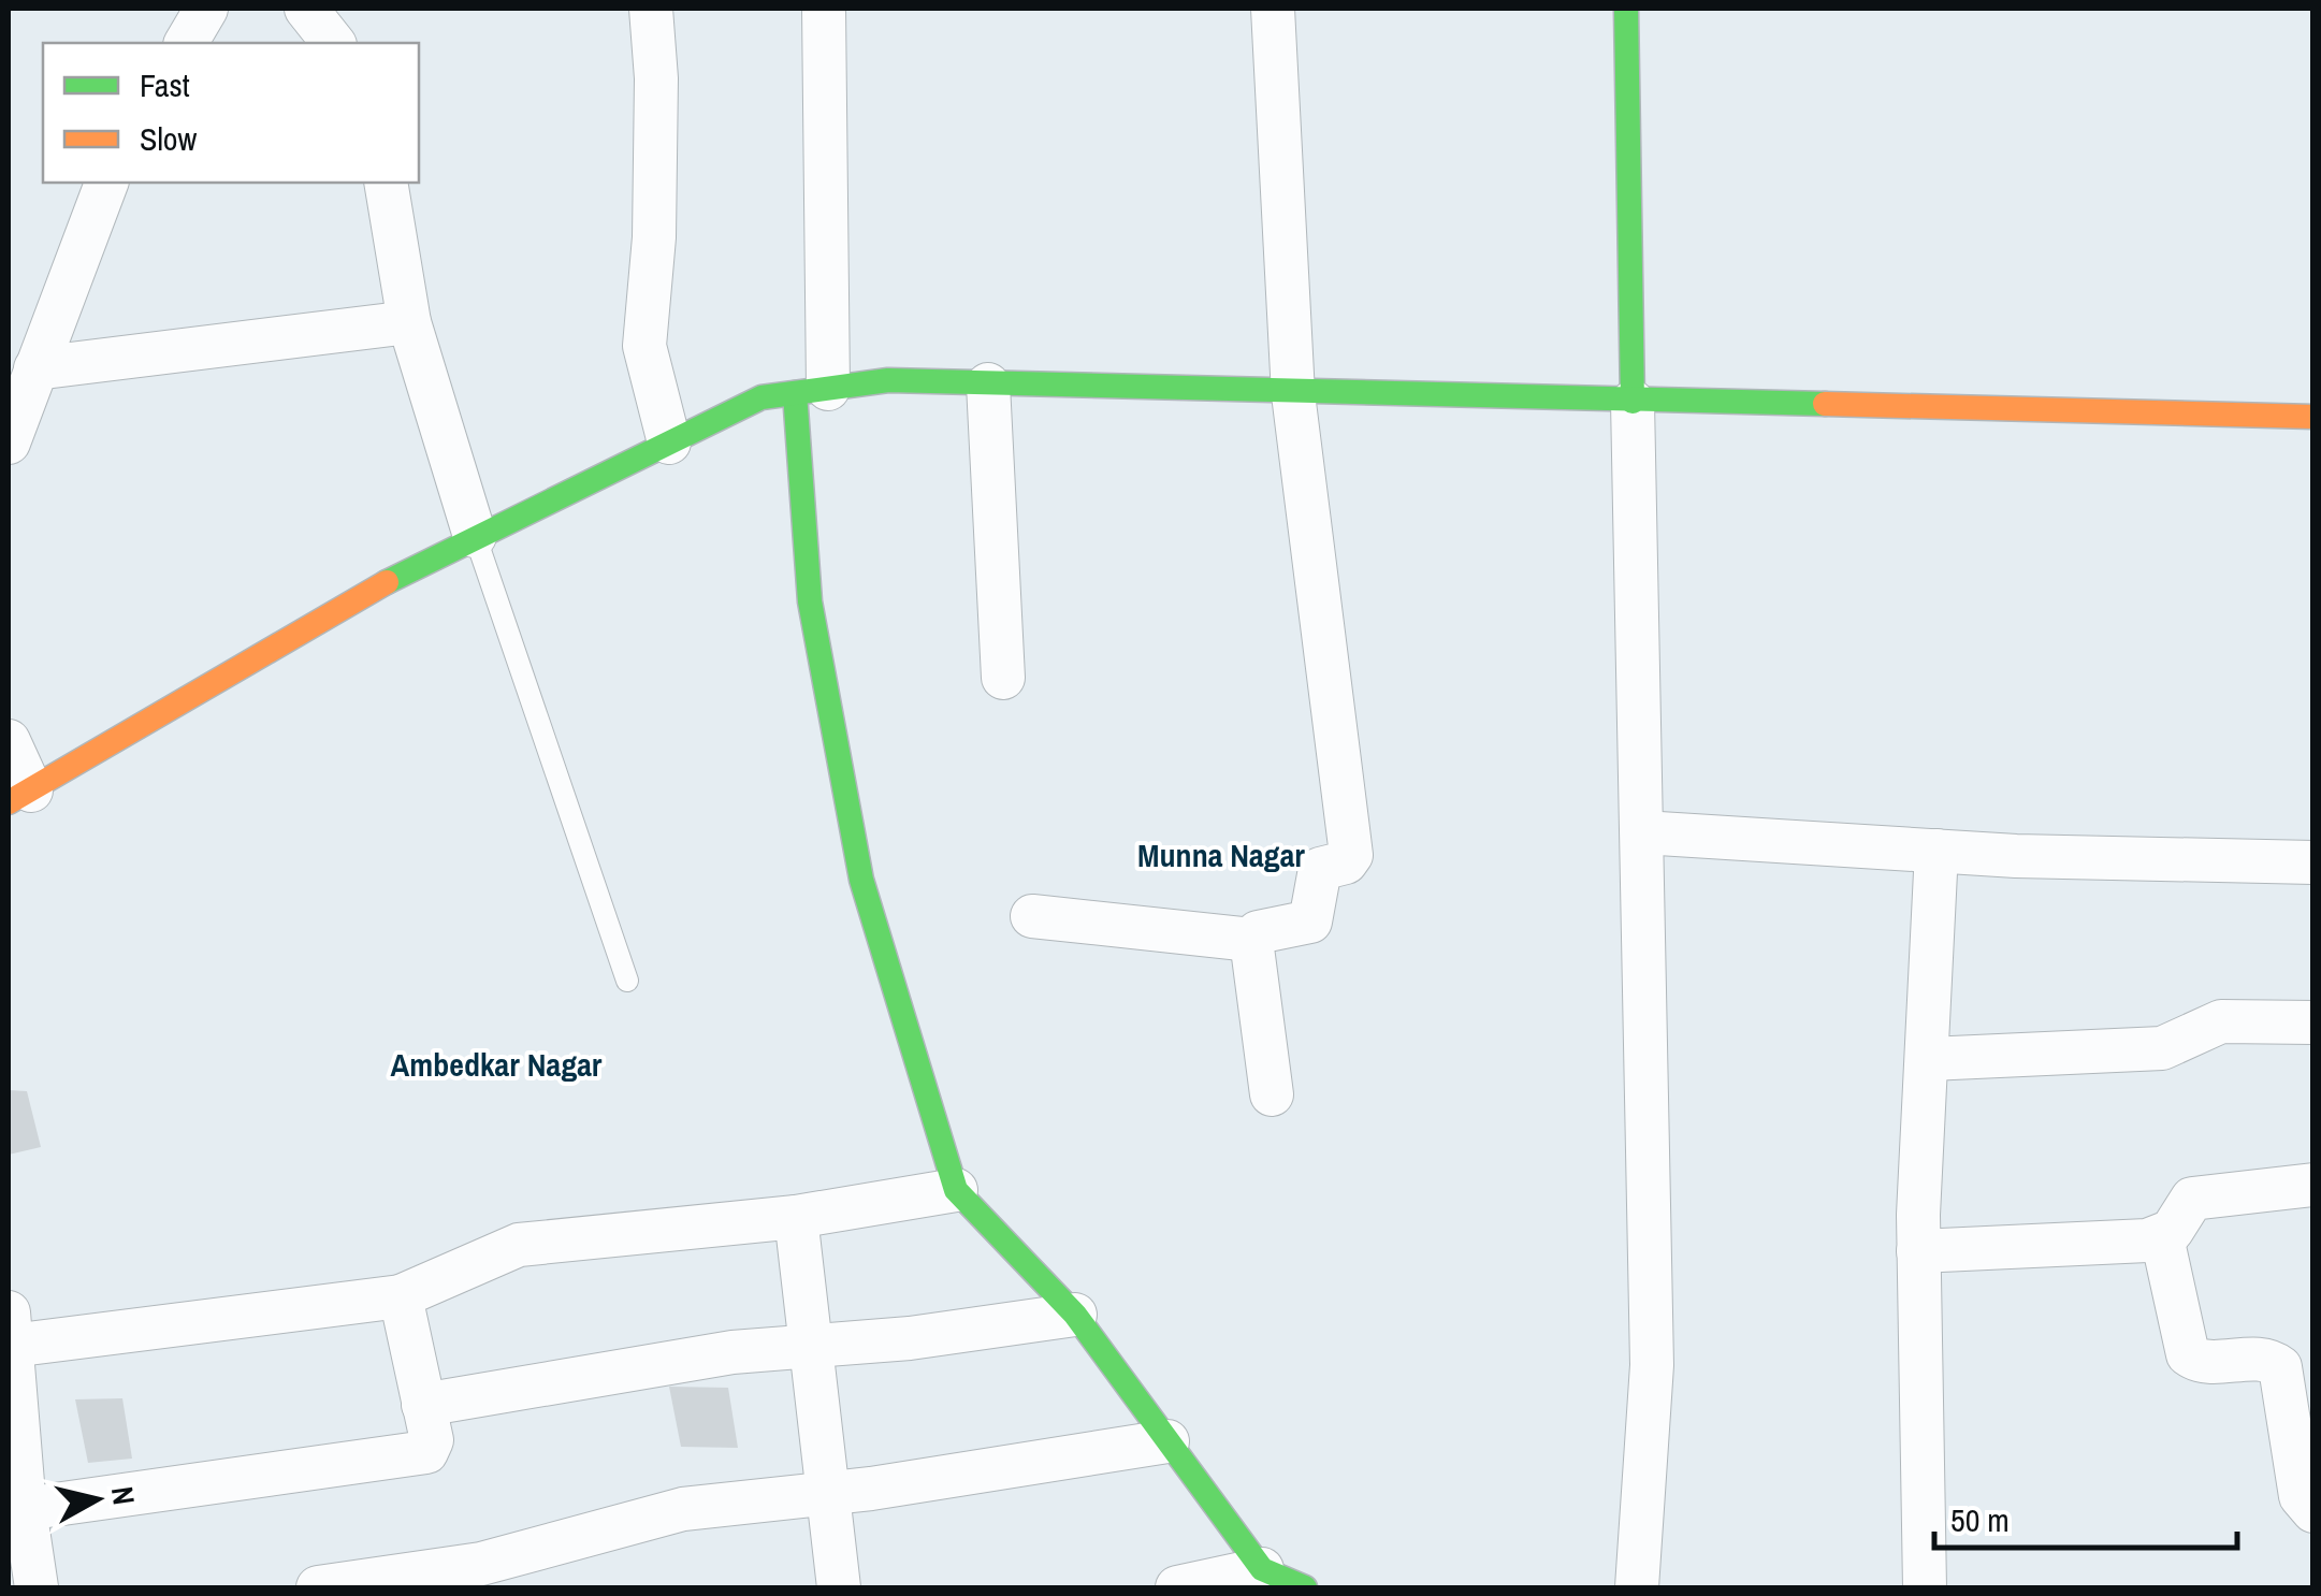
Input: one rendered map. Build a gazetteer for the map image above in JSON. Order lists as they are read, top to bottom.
{
  "districts": ["Munna Nagar", "Ambedkar Nagar"],
  "legend": ["Fast", "Slow"],
  "scale_bar": "50 m",
  "north": "right"
}
